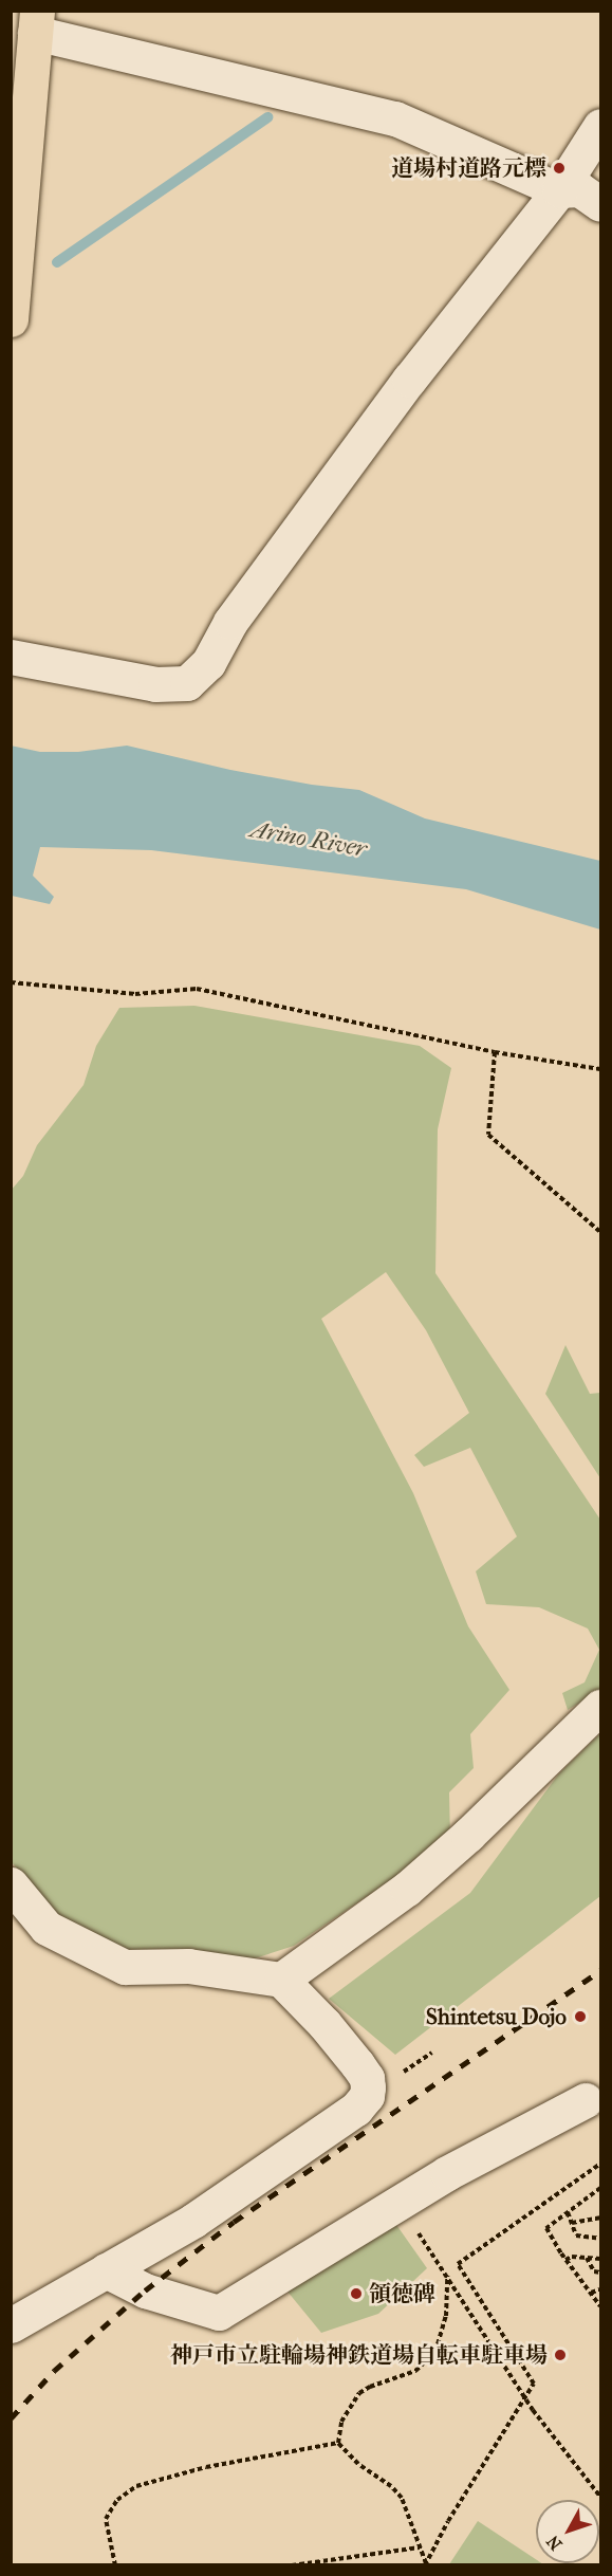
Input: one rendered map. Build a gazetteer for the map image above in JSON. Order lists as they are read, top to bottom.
{
  "water": ["Arino River"],
  "places": [
    "道場村道路元標",
    "Shintetsu Dojo",
    "領徳碑",
    "神戸市立駐輪場神鉄道場自転車駐車場"
  ],
  "north": "bottom left"
}
